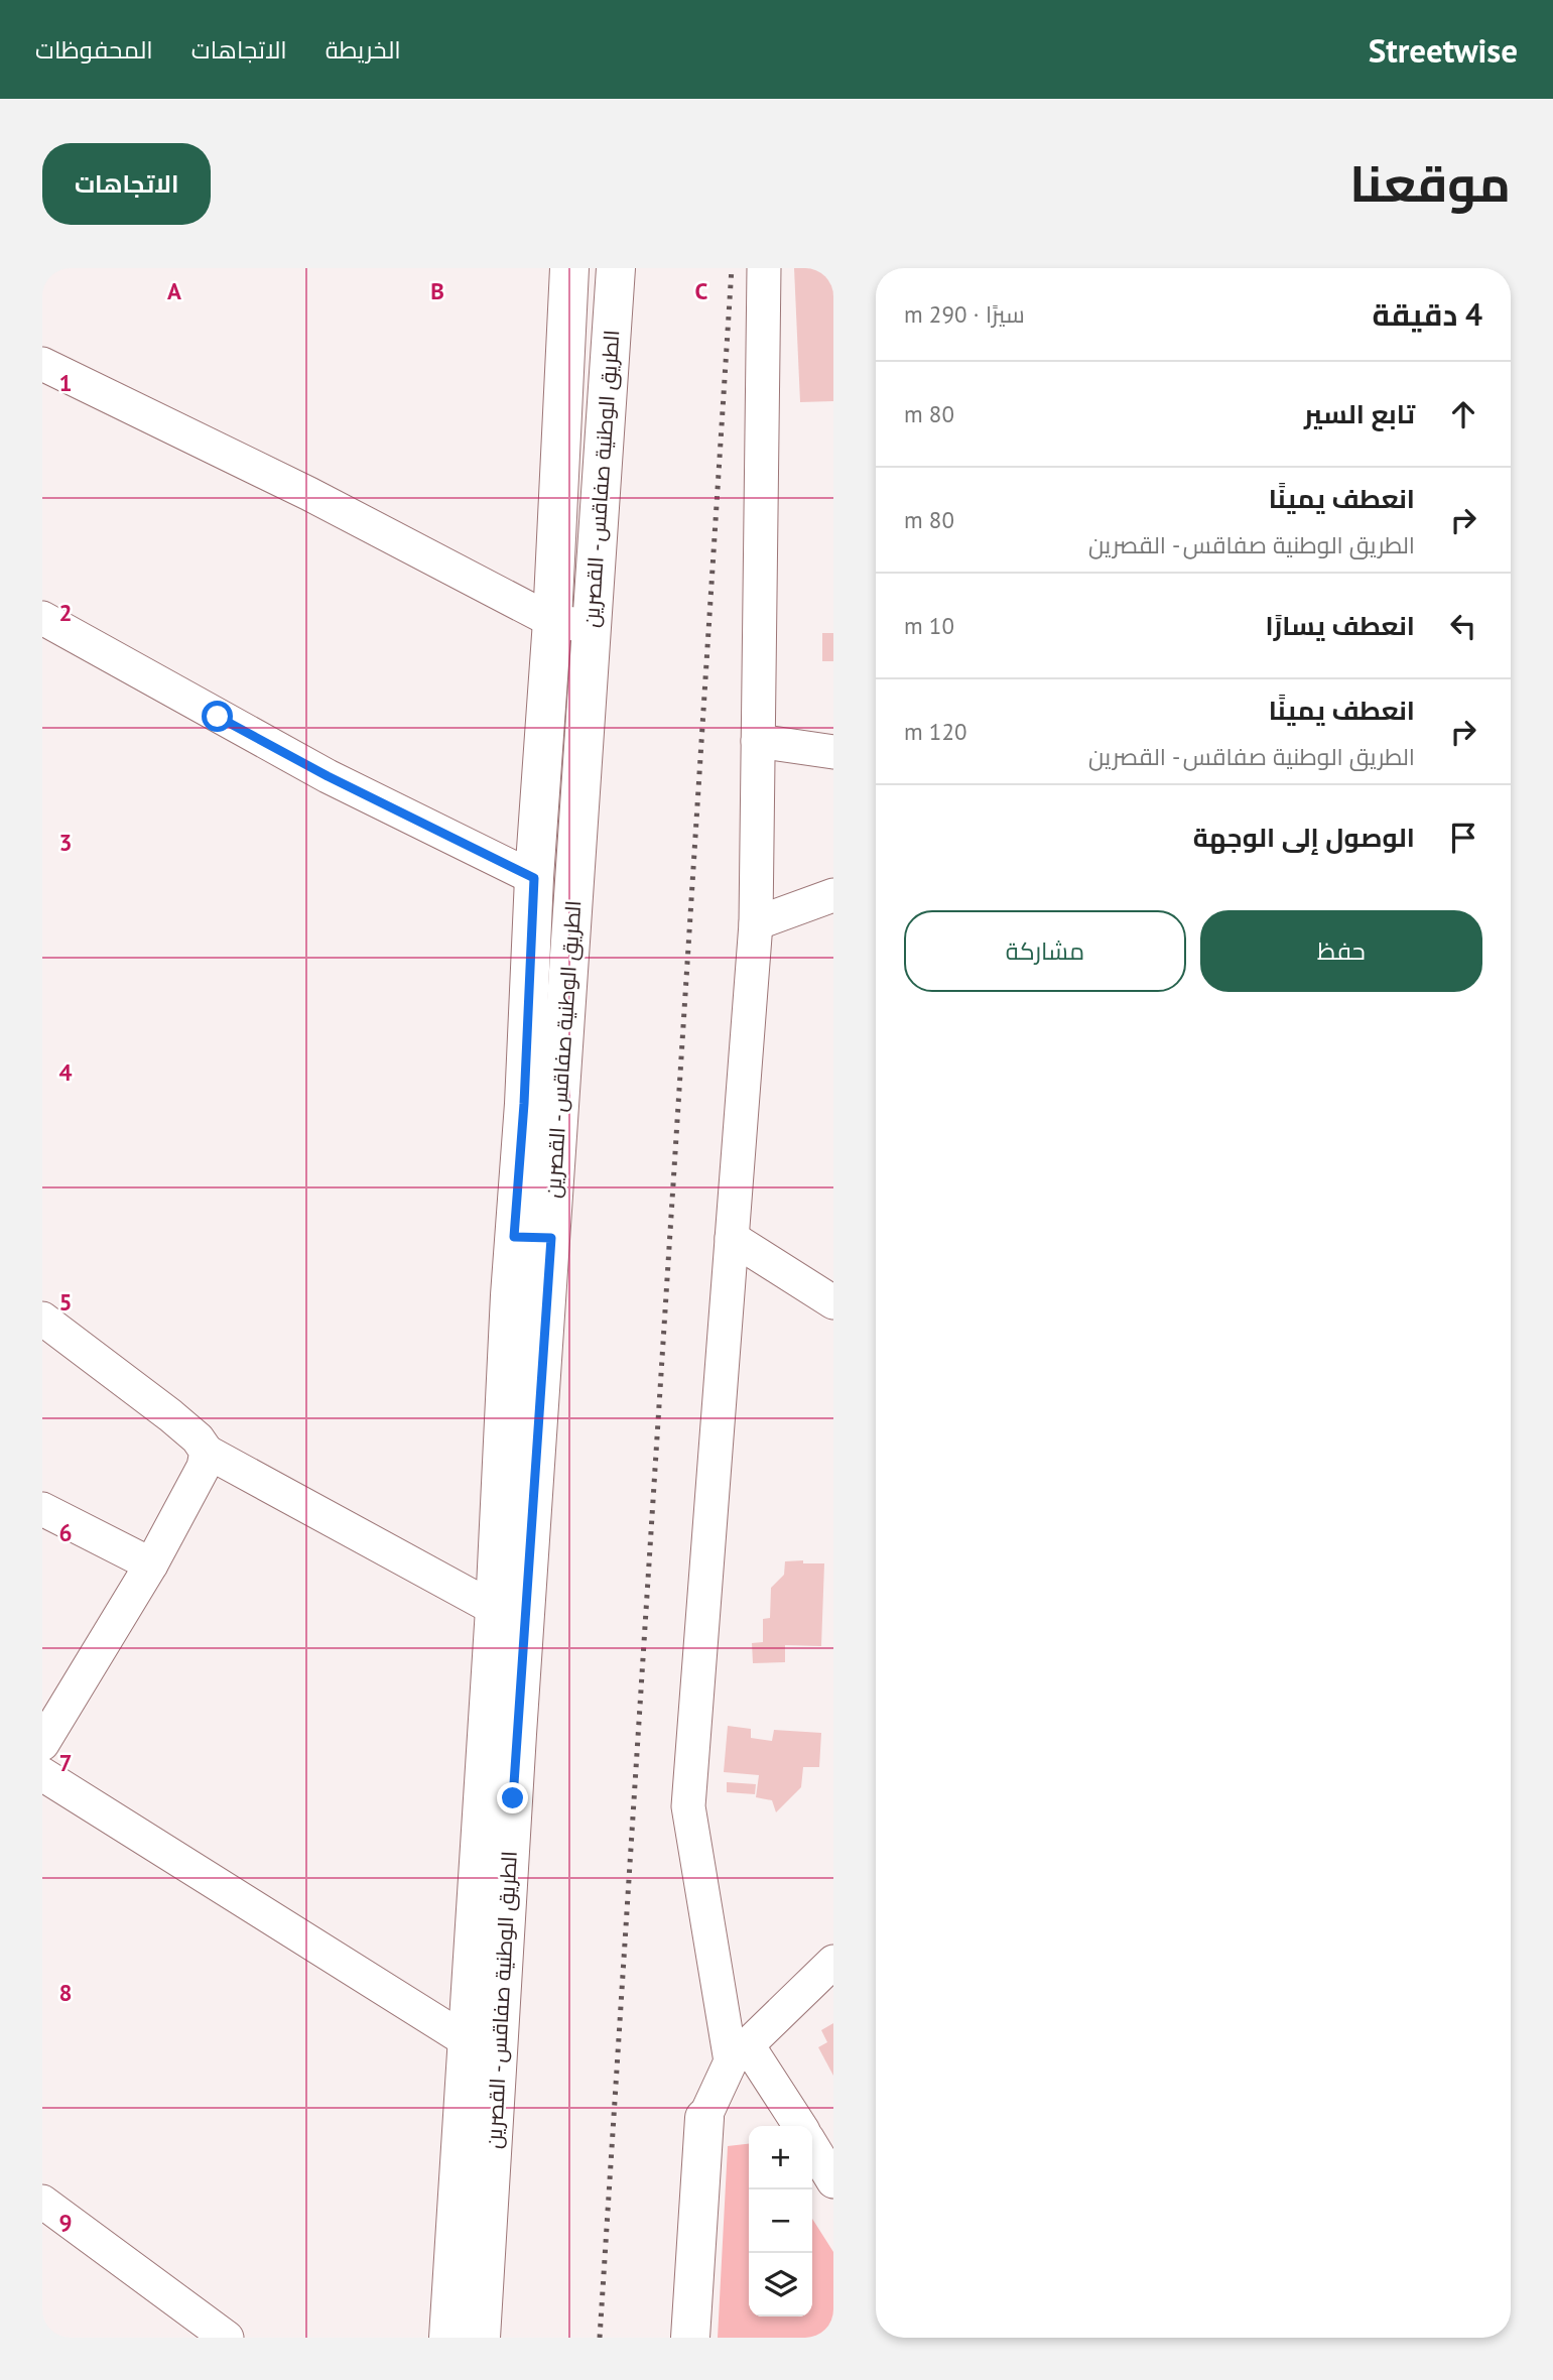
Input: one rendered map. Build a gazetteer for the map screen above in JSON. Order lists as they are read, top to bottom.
{
  "streets": {
    "main road": ["الطريق الوطنية صفاقس - القصرين"]
  },
  "page": {
    "header": "Streetwise",
    "nav": ["الخريطة", "الاتجاهات", "المحفوظات"],
    "title": "موقعنا",
    "buttons": [
      "الاتجاهات",
      ["حفظ", "مشاركة"]
    ],
    "heading": ["4 دقيقة", "سيرًا · 290 m"],
    "list": [
      ["تابع السير", "80 m"],
      ["انعطف يمينًا", "الطريق الوطنية صفاقس - القصرين", "80 m"],
      ["انعطف يسارًا", "10 m"],
      ["انعطف يمينًا", "الطريق الوطنية صفاقس - القصرين", "120 m"],
      "الوصول إلى الوجهة"
    ],
    "map_buttons": ["+", "−"]
  },
  "grid": {
    "columns": ["A", "B", "C"],
    "rows": [
      "1",
      "2",
      "3",
      "4",
      "5",
      "6",
      "7",
      "8",
      "9"
    ]
  }
}
